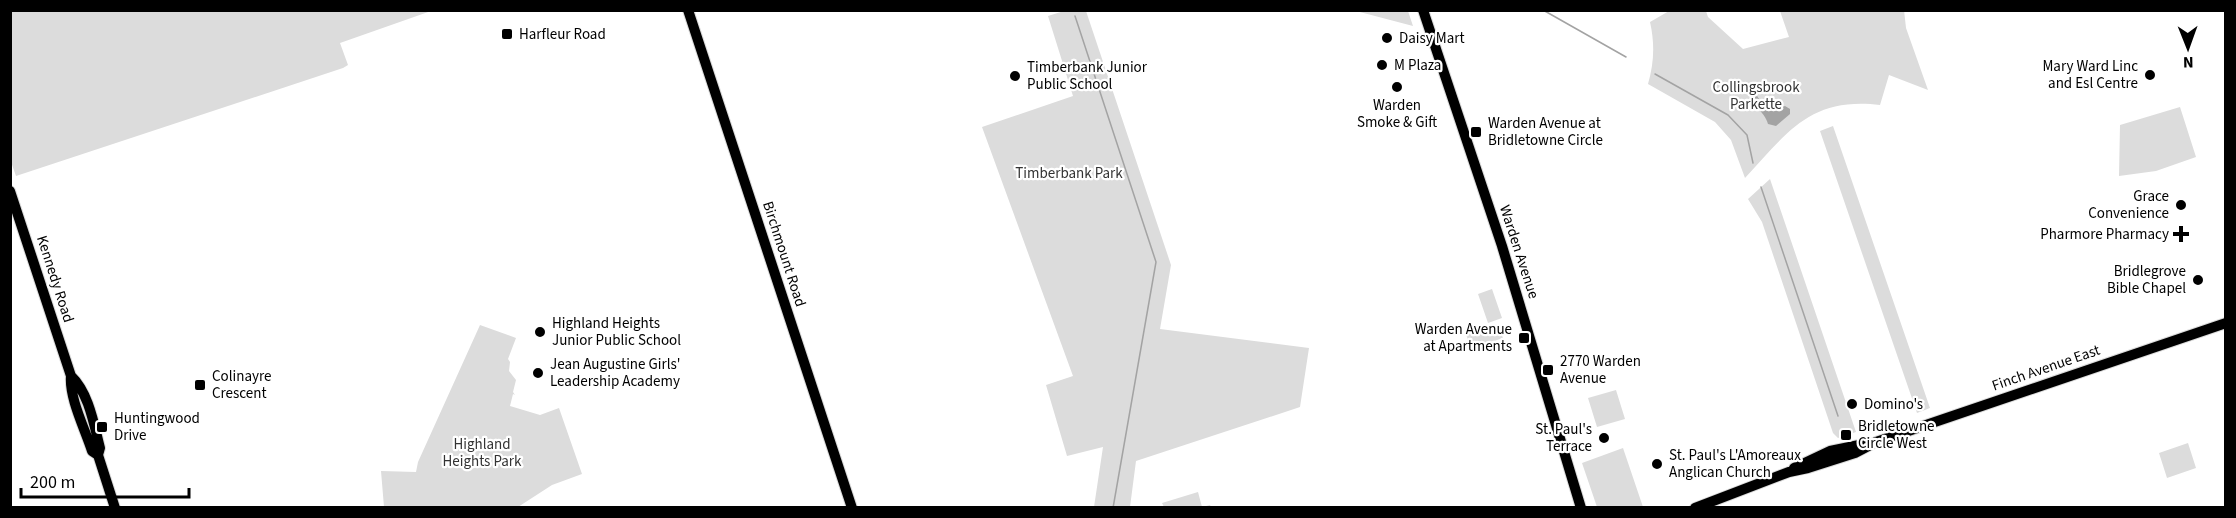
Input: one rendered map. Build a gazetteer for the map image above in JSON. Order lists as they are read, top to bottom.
{
  "streets": {
    "main road": [
      "Warden Avenue",
      "Birchmount Road",
      "Kennedy Road",
      "Finch Avenue East"
    ]
  },
  "parks": ["Collingsbrook Parkette", "Timberbank Park", "Highland Heights Park"],
  "places": {
    "transit": [
      "Harfleur Road",
      "Warden Avenue at Bridletowne Circle",
      "Warden Avenue at Apartments",
      "2770 Warden Avenue",
      "Colinayre Crescent",
      "Huntingwood Drive",
      "Bridletowne Circle West"
    ],
    "other": [
      "Daisy Mart",
      "M Plaza",
      "Mary Ward Linc and Esl Centre",
      "Timberbank Junior Public School",
      "Warden Smoke & Gift",
      "Grace Convenience",
      "Bridlegrove Bible Chapel",
      "Highland Heights Junior Public School",
      "Jean Augustine Girls' Leadership Academy",
      "Domino's",
      "St. Paul's Terrace",
      "St. Paul's L'Amoreaux Anglican Church"
    ],
    "health": ["Pharmore Pharmacy"]
  },
  "scale_bar": "200 m",
  "north": "bottom"
}
